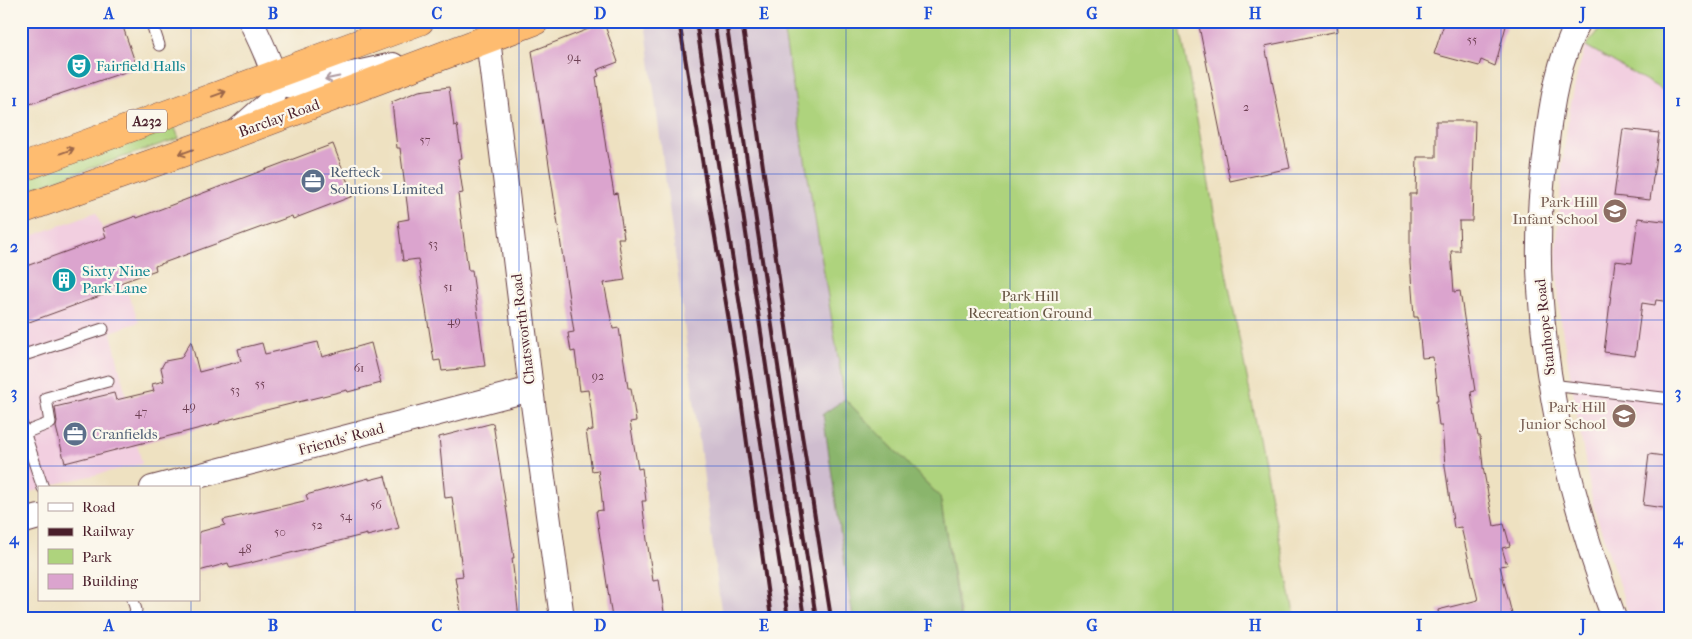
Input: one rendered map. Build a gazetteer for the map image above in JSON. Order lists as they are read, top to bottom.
{
  "streets": {
    "highway": ["Barclay Road", "A232"],
    "street": ["Stanhope Road", "Chatsworth Road", "Friends' Road"]
  },
  "crossings": [
    ["Barclay Road", "Chatsworth Road"],
    ["Chatsworth Road", "Friends' Road"]
  ],
  "parks": ["Park Hill Recreation Ground"],
  "places": {
    "theatre": ["Fairfield Halls"],
    "office": ["Refteck Solutions Limited", "Cranfields"],
    "school or university": ["Park Hill Infant School", "Park Hill Junior School"],
    "building": ["Sixty Nine Park Lane"]
  },
  "house_numbers": [
    "55",
    "94",
    "2",
    "57",
    "53",
    "51",
    "49",
    "61",
    "92",
    "55",
    "53",
    "49",
    "47",
    "56",
    "54",
    "52",
    "50",
    "48"
  ],
  "legend": [
    "Road",
    "Railway",
    "Park",
    "Building"
  ],
  "grid": {
    "columns": [
      "A",
      "B",
      "C",
      "D",
      "E",
      "F",
      "G",
      "H",
      "I",
      "J"
    ],
    "rows": [
      "1",
      "2",
      "3",
      "4"
    ]
  }
}
